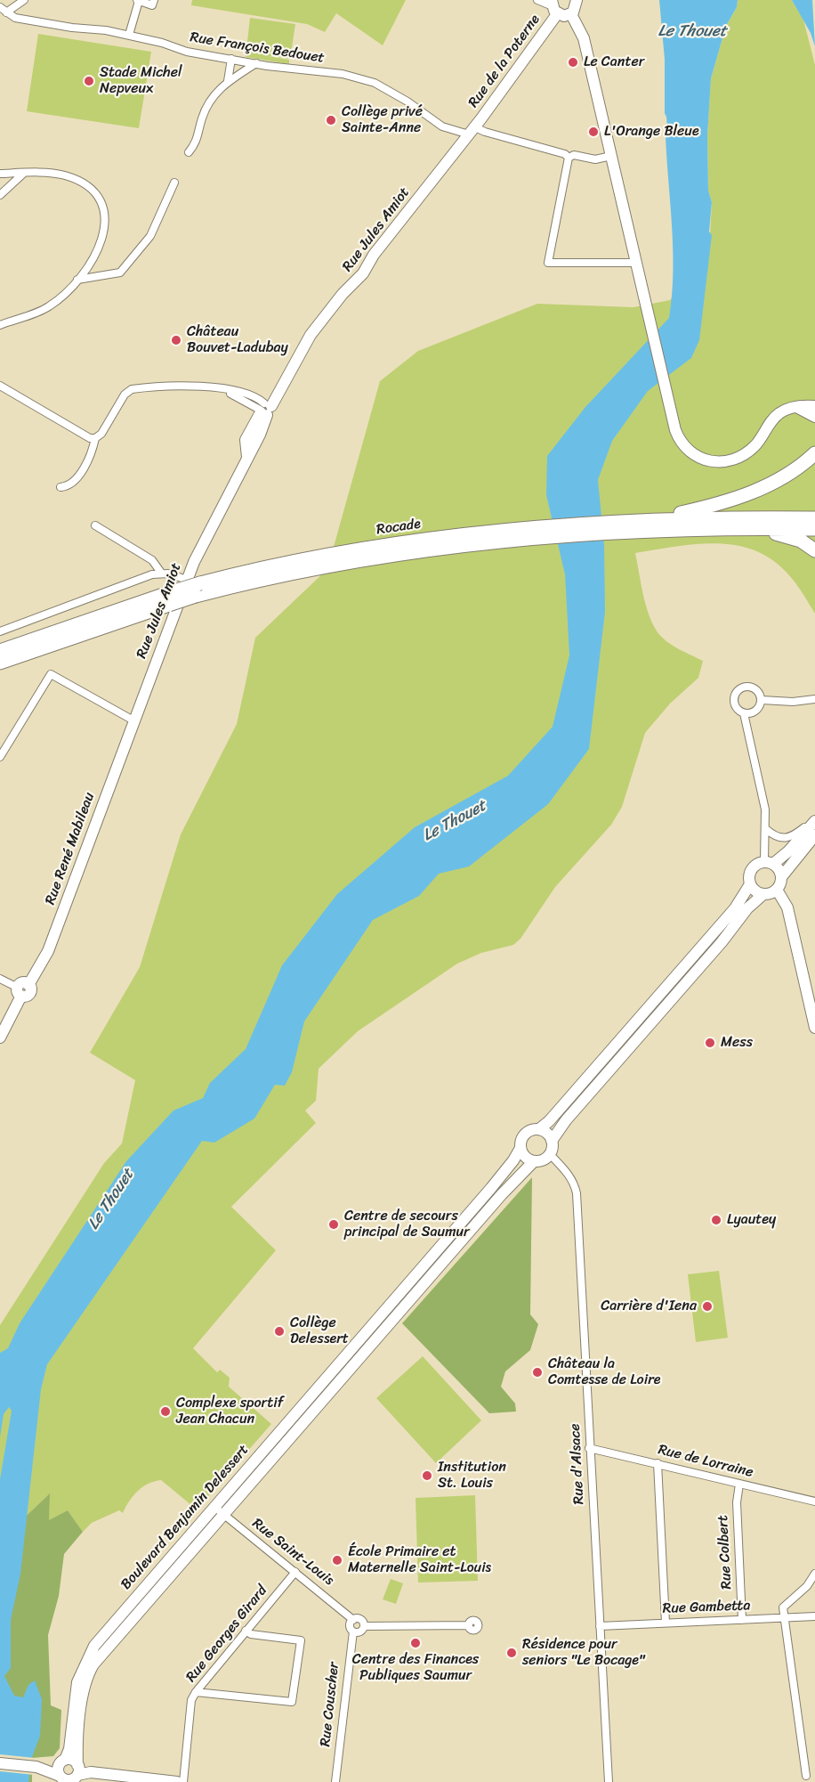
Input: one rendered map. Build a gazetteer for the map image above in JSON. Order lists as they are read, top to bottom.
{
  "streets": {
    "highway": ["Rocade"],
    "main road": [
      "Rue de la Poterne",
      "Rue Jules Amiot",
      "Rue René Mabileau",
      "Boulevard Benjamin Delessert"
    ],
    "street": [
      "Rue François Bedouet",
      "Rue de Lorraine",
      "Rue d'Alsace",
      "Rue Saint-Louis",
      "Rue Colbert",
      "Rue Gambetta",
      "Rue Georges Girard",
      "Rue Couscher"
    ]
  },
  "crossings": [
    ["Rue François Bedouet", "Rue de la Poterne"],
    ["Rue François Bedouet", "Rue Jules Amiot"],
    ["Rue de la Poterne", "Rue Jules Amiot"],
    ["Rue Jules Amiot", "Rue René Mabileau"],
    ["Rue de Lorraine", "Rue d'Alsace"],
    ["Rue de Lorraine", "Rue Colbert"],
    ["Rue d'Alsace", "Boulevard Benjamin Delessert"],
    ["Rue d'Alsace", "Rue Gambetta"],
    ["Boulevard Benjamin Delessert", "Rue Saint-Louis"],
    ["Rue Saint-Louis", "Rue Georges Girard"],
    ["Rue Saint-Louis", "Rue Couscher"],
    ["Rue Colbert", "Rue Gambetta"]
  ],
  "water": ["Le Thouet"],
  "places": [
    "Le Canter",
    "Stade Michel Nepveux",
    "Collège privé Sainte-Anne",
    "L'Orange Bleue",
    "Château Bouvet-Ladubay",
    "Mess",
    "Lyautey",
    "Centre de secours principal de Saumur",
    "Carrière d'Iena",
    "Collège Delessert",
    "Château la Comtesse de Loire",
    "Complexe sportif Jean Chacun",
    "Institution St. Louis",
    "École Primaire et Maternelle Saint-Louis",
    "Centre des Finances Publiques Saumur",
    "Résidence pour seniors \"Le Bocage\""
  ]
}
